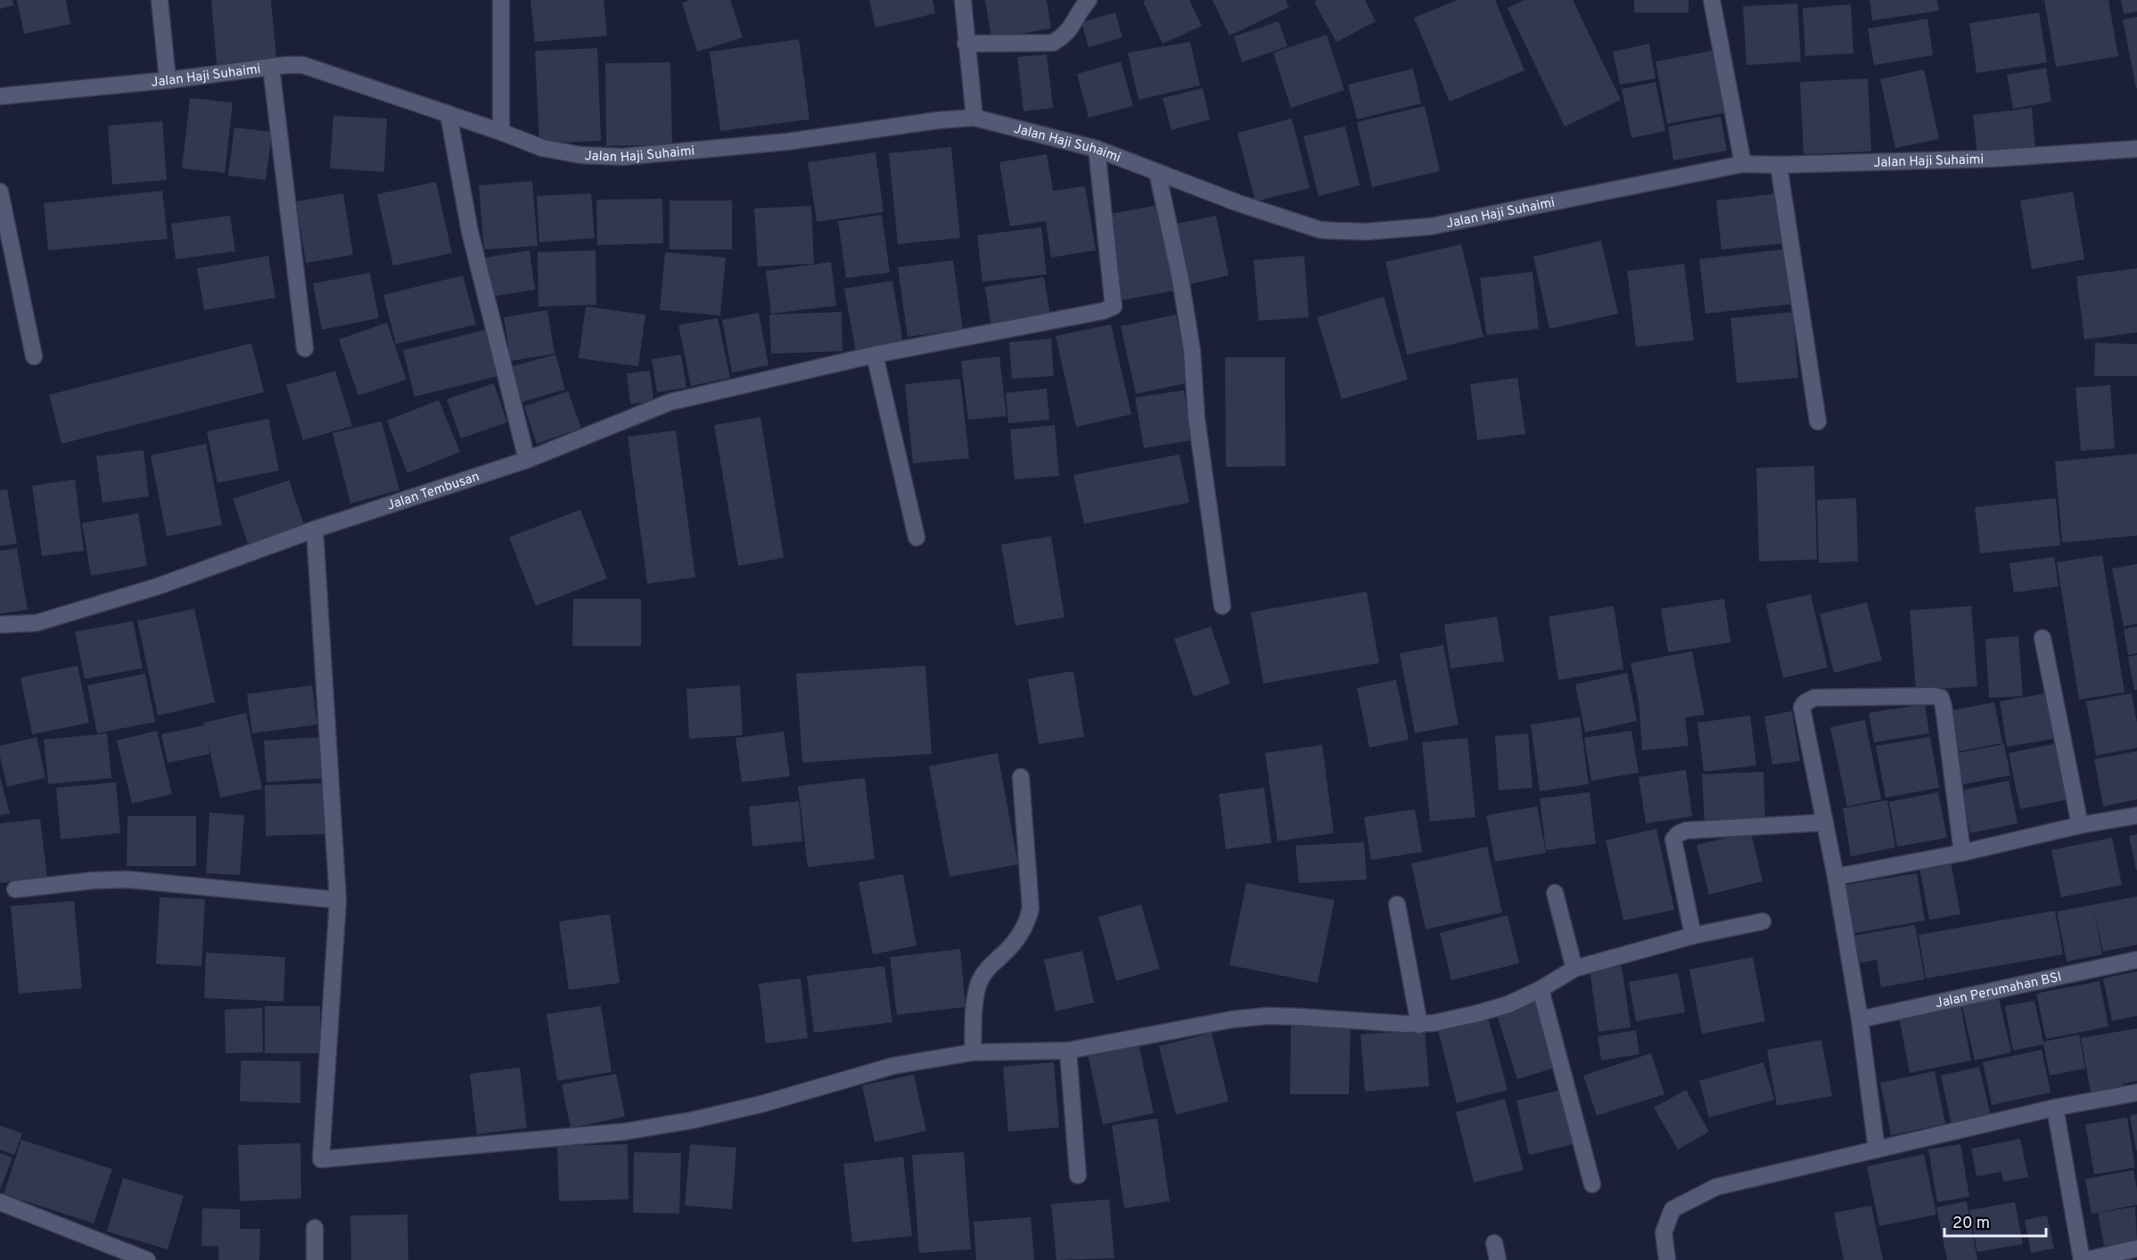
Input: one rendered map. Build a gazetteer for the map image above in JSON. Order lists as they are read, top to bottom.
{
  "streets": {
    "street": ["Jalan Haji Suhaimi", "Jalan Tembusan", "Jalan Perumahan BSI"]
  },
  "crossings": [
    ["Jalan Haji Suhaimi", "Jalan Tembusan"]
  ],
  "scale_bar": "20 m"
}
